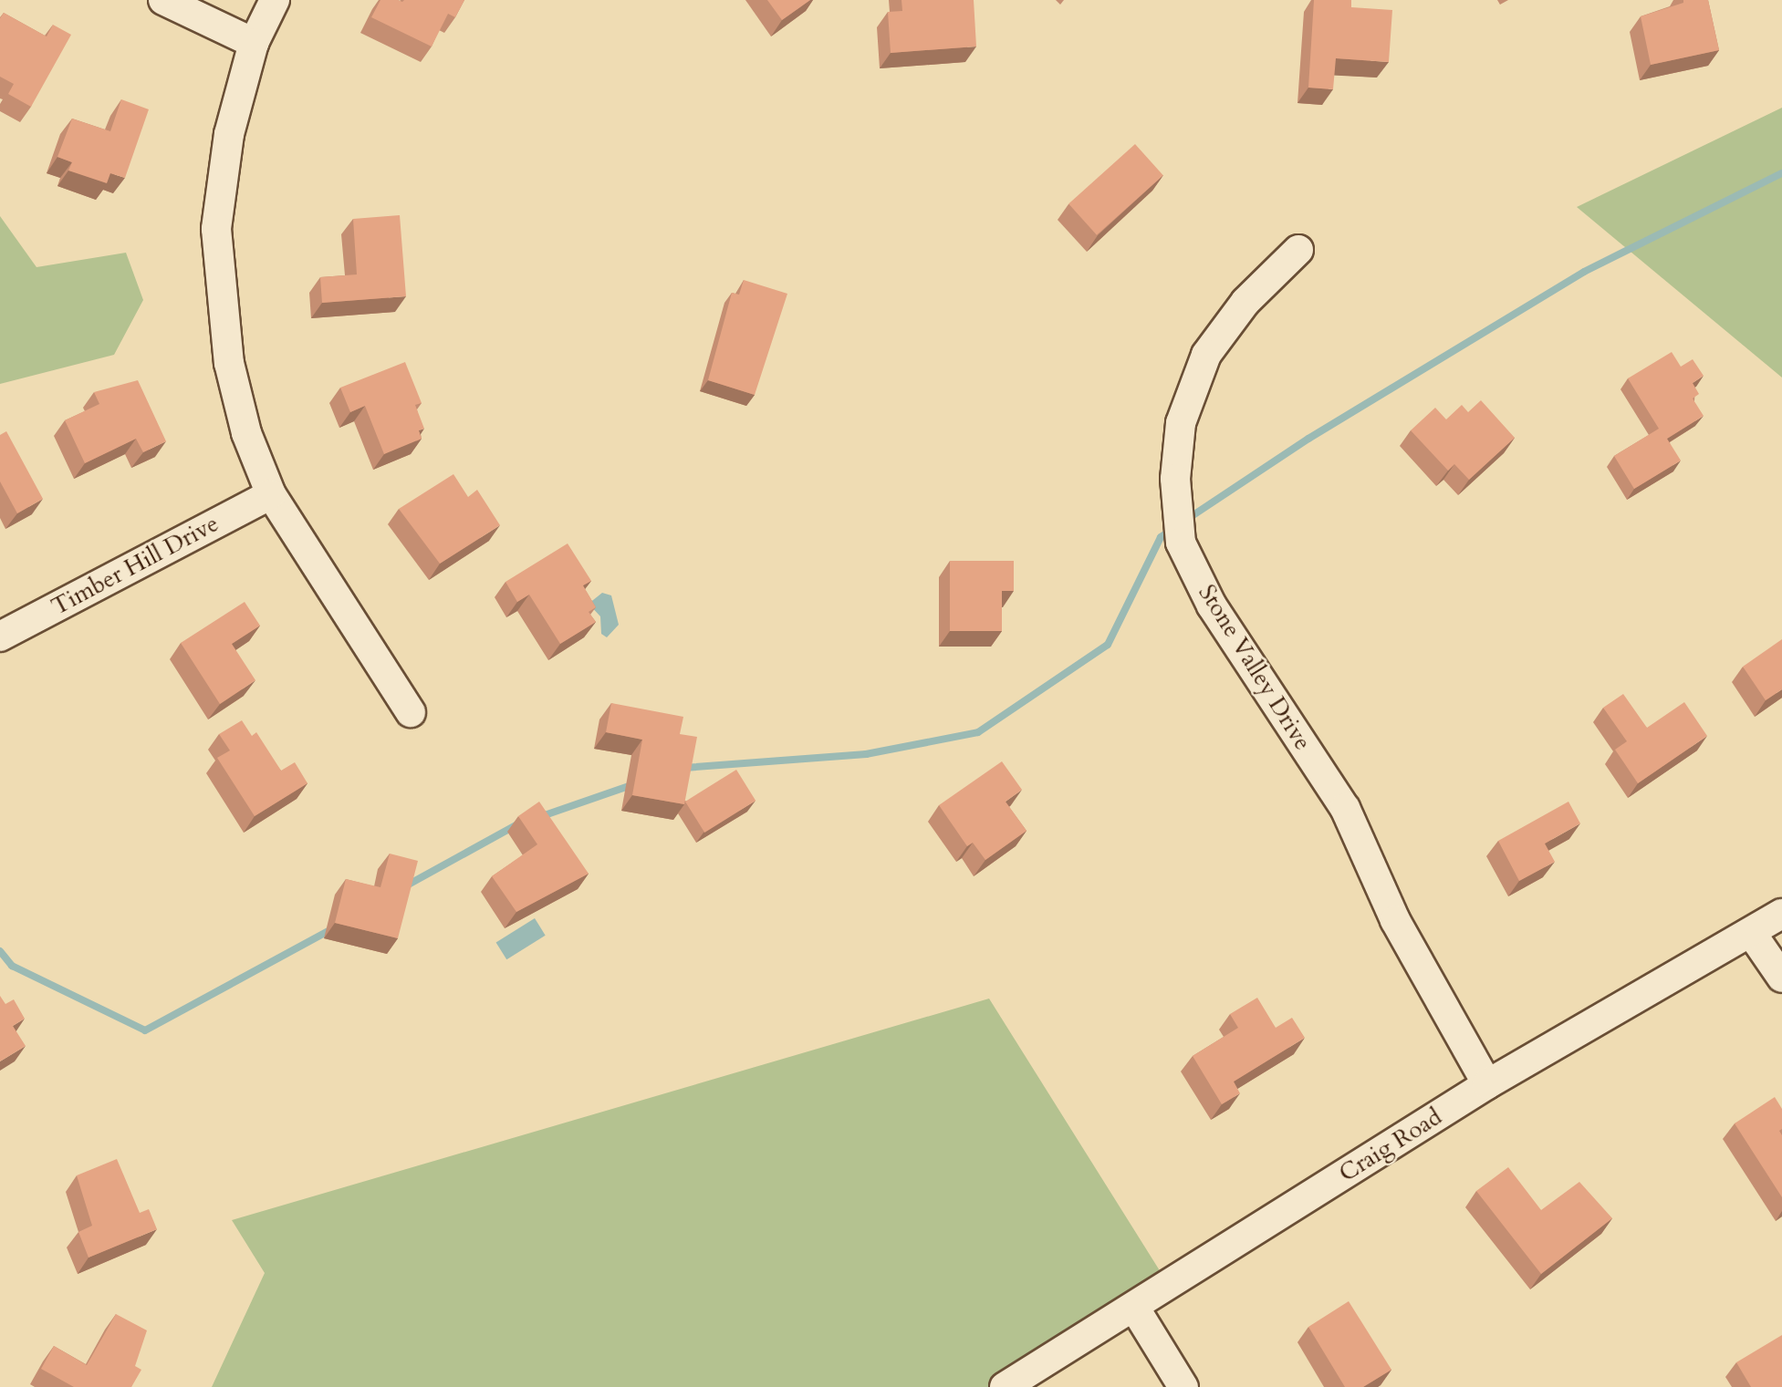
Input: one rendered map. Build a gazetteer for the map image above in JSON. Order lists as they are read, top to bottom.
{
  "streets": {
    "street": ["Timber Hill Drive", "Stone Valley Drive", "Craig Road"]
  },
  "crossings": [
    ["Stone Valley Drive", "Craig Road"]
  ]
}
